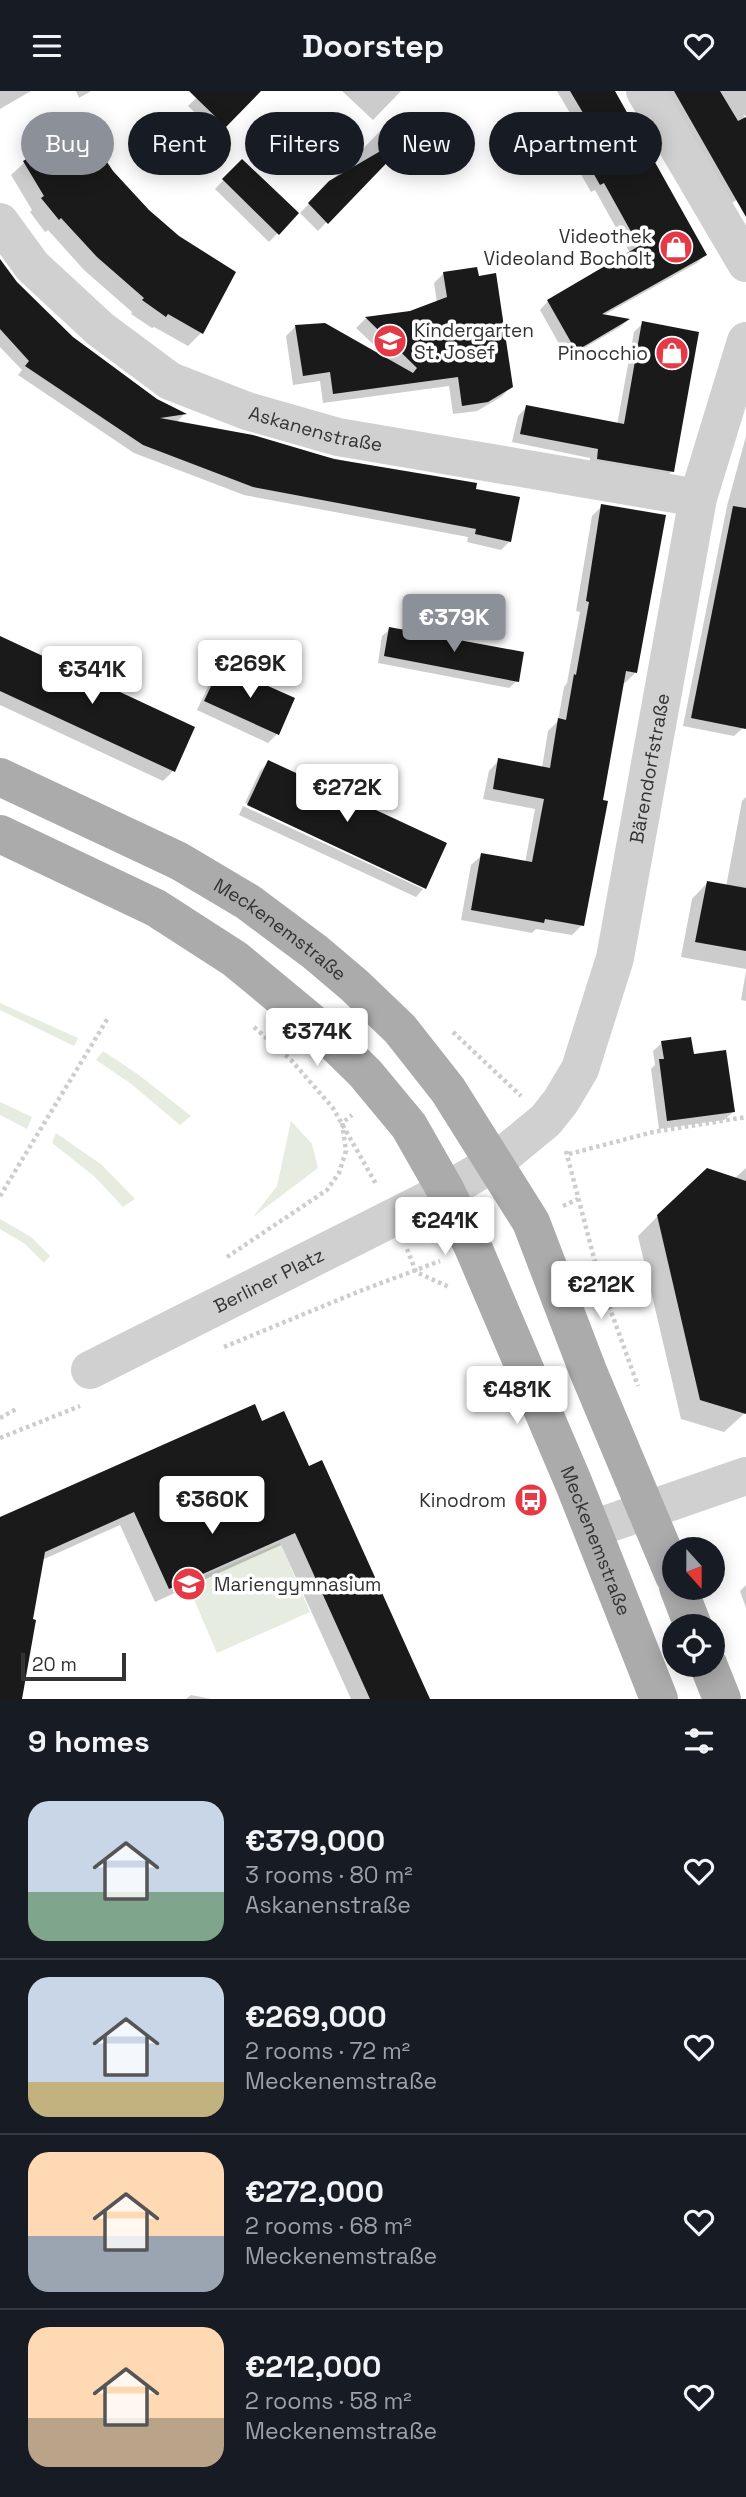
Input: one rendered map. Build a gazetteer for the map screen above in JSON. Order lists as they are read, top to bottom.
{
  "streets": {
    "main road": ["Meckenemstraße"],
    "street": ["Askanenstraße", "Bärendorfstraße", "Berliner Platz"]
  },
  "crossings": [
    ["Askanenstraße", "Bärendorfstraße"],
    ["Bärendorfstraße", "Meckenemstraße"],
    ["Meckenemstraße", "Berliner Platz"]
  ],
  "places": {
    "shop": ["Videothek Videoland Bocholt", "Pinocchio"],
    "school or university": ["Kindergarten St. Josef", "Mariengymnasium"],
    "bus stop": ["Kinodrom"]
  },
  "scale_bar": "20 m",
  "north": "bottom",
  "page": {
    "header": "Doorstep",
    "chip": [
      "Buy",
      "Rent",
      "Filters",
      "New",
      "Apartment"
    ],
    "price": [
      "€379K",
      "€269K",
      "€341K",
      "€272K",
      "€374K",
      "€241K",
      "€212K",
      "€481K",
      "€360K"
    ],
    "scale": "20 m",
    "heading": "9 homes",
    "list": [
      {
        "name": "€379,000",
        "note": "3 rooms · 80 m² · Askanenstraße"
      },
      {
        "name": "€269,000",
        "note": "2 rooms · 72 m² · Meckenemstraße"
      },
      {
        "name": "€272,000",
        "note": "2 rooms · 68 m² · Meckenemstraße"
      },
      {
        "name": "€212,000",
        "note": "2 rooms · 58 m² · Meckenemstraße"
      }
    ]
  }
}
